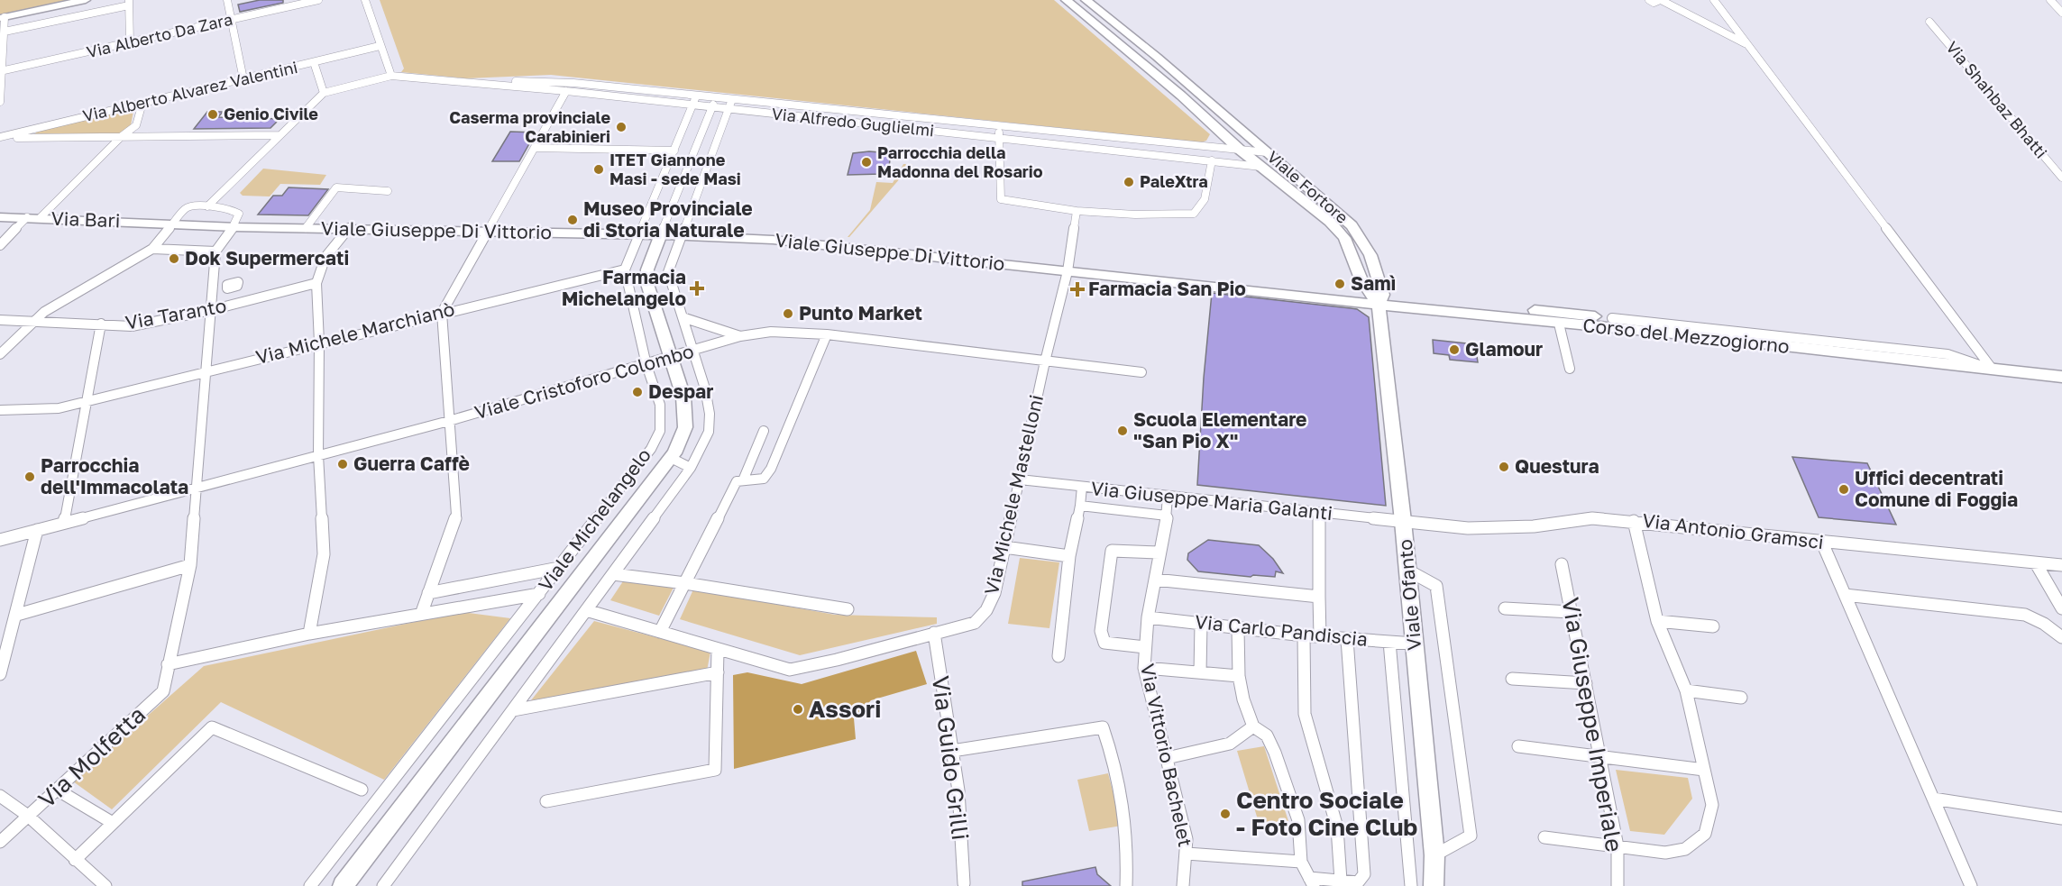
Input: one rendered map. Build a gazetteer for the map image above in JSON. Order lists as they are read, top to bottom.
{
  "streets": {
    "main road": [
      "Viale Fortore",
      "Via Bari",
      "Viale Giuseppe Di Vittorio",
      "Corso del Mezzogiorno",
      "Viale Michelangelo",
      "Viale Ofanto"
    ],
    "street": [
      "Via Alberto Da Zara",
      "Via Alberto Alvarez Valentini",
      "Via Shahbaz Bhatti",
      "Via Alfredo Guglielmi",
      "Via Taranto",
      "Via Michele Marchianò",
      "Viale Cristoforo Colombo",
      "Via Michele Mastelloni",
      "Via Giuseppe Maria Galanti",
      "Via Antonio Gramsci",
      "Via Carlo Pandiscia",
      "Via Giuseppe Imperiale",
      "Via Vittorio Bachelet",
      "Via Molfetta",
      "Via Guido Grilli"
    ]
  },
  "crossings": [
    ["Via Alfredo Guglielmi", "Viale Fortore"],
    ["Via Alfredo Guglielmi", "Viale Michelangelo"],
    ["Viale Fortore", "Viale Giuseppe Di Vittorio"],
    ["Viale Fortore", "Corso del Mezzogiorno"],
    ["Viale Fortore", "Viale Ofanto"],
    ["Via Bari", "Viale Giuseppe Di Vittorio"],
    ["Viale Giuseppe Di Vittorio", "Corso del Mezzogiorno"],
    ["Viale Giuseppe Di Vittorio", "Via Michele Mastelloni"],
    ["Viale Giuseppe Di Vittorio", "Viale Michelangelo"],
    ["Viale Giuseppe Di Vittorio", "Viale Ofanto"],
    ["Via Taranto", "Via Molfetta"],
    ["Via Michele Marchianò", "Viale Michelangelo"],
    ["Via Michele Marchianò", "Via Molfetta"],
    ["Corso del Mezzogiorno", "Viale Ofanto"],
    ["Viale Cristoforo Colombo", "Via Michele Mastelloni"],
    ["Viale Cristoforo Colombo", "Viale Michelangelo"],
    ["Viale Cristoforo Colombo", "Via Molfetta"],
    ["Via Michele Mastelloni", "Via Giuseppe Maria Galanti"],
    ["Via Michele Mastelloni", "Via Guido Grilli"],
    ["Via Giuseppe Maria Galanti", "Via Antonio Gramsci"],
    ["Via Giuseppe Maria Galanti", "Viale Ofanto"],
    ["Via Giuseppe Maria Galanti", "Via Vittorio Bachelet"],
    ["Via Antonio Gramsci", "Viale Ofanto"],
    ["Viale Ofanto", "Via Carlo Pandiscia"],
    ["Via Carlo Pandiscia", "Via Vittorio Bachelet"]
  ],
  "places": {
    "other": [
      "Genio Civile",
      "Caserma provinciale Carabinieri",
      "Parrocchia della Madonna del Rosario",
      "ITET Giannone Masi - sede Masi",
      "PaleXtra",
      "Museo Provinciale di Storia Naturale",
      "Dok Supermercati",
      "Samì",
      "Punto Market",
      "Glamour",
      "Despar",
      "Scuola Elementare \"San Pio X\"",
      "Guerra Caffè",
      "Questura",
      "Parrocchia dell'Immacolata",
      "Uffici decentrati Comune di Foggia",
      "Assori",
      "Centro Sociale - Foto Cine Club"
    ],
    "health": ["Farmacia Michelangelo", "Farmacia San Pio"]
  }
}
